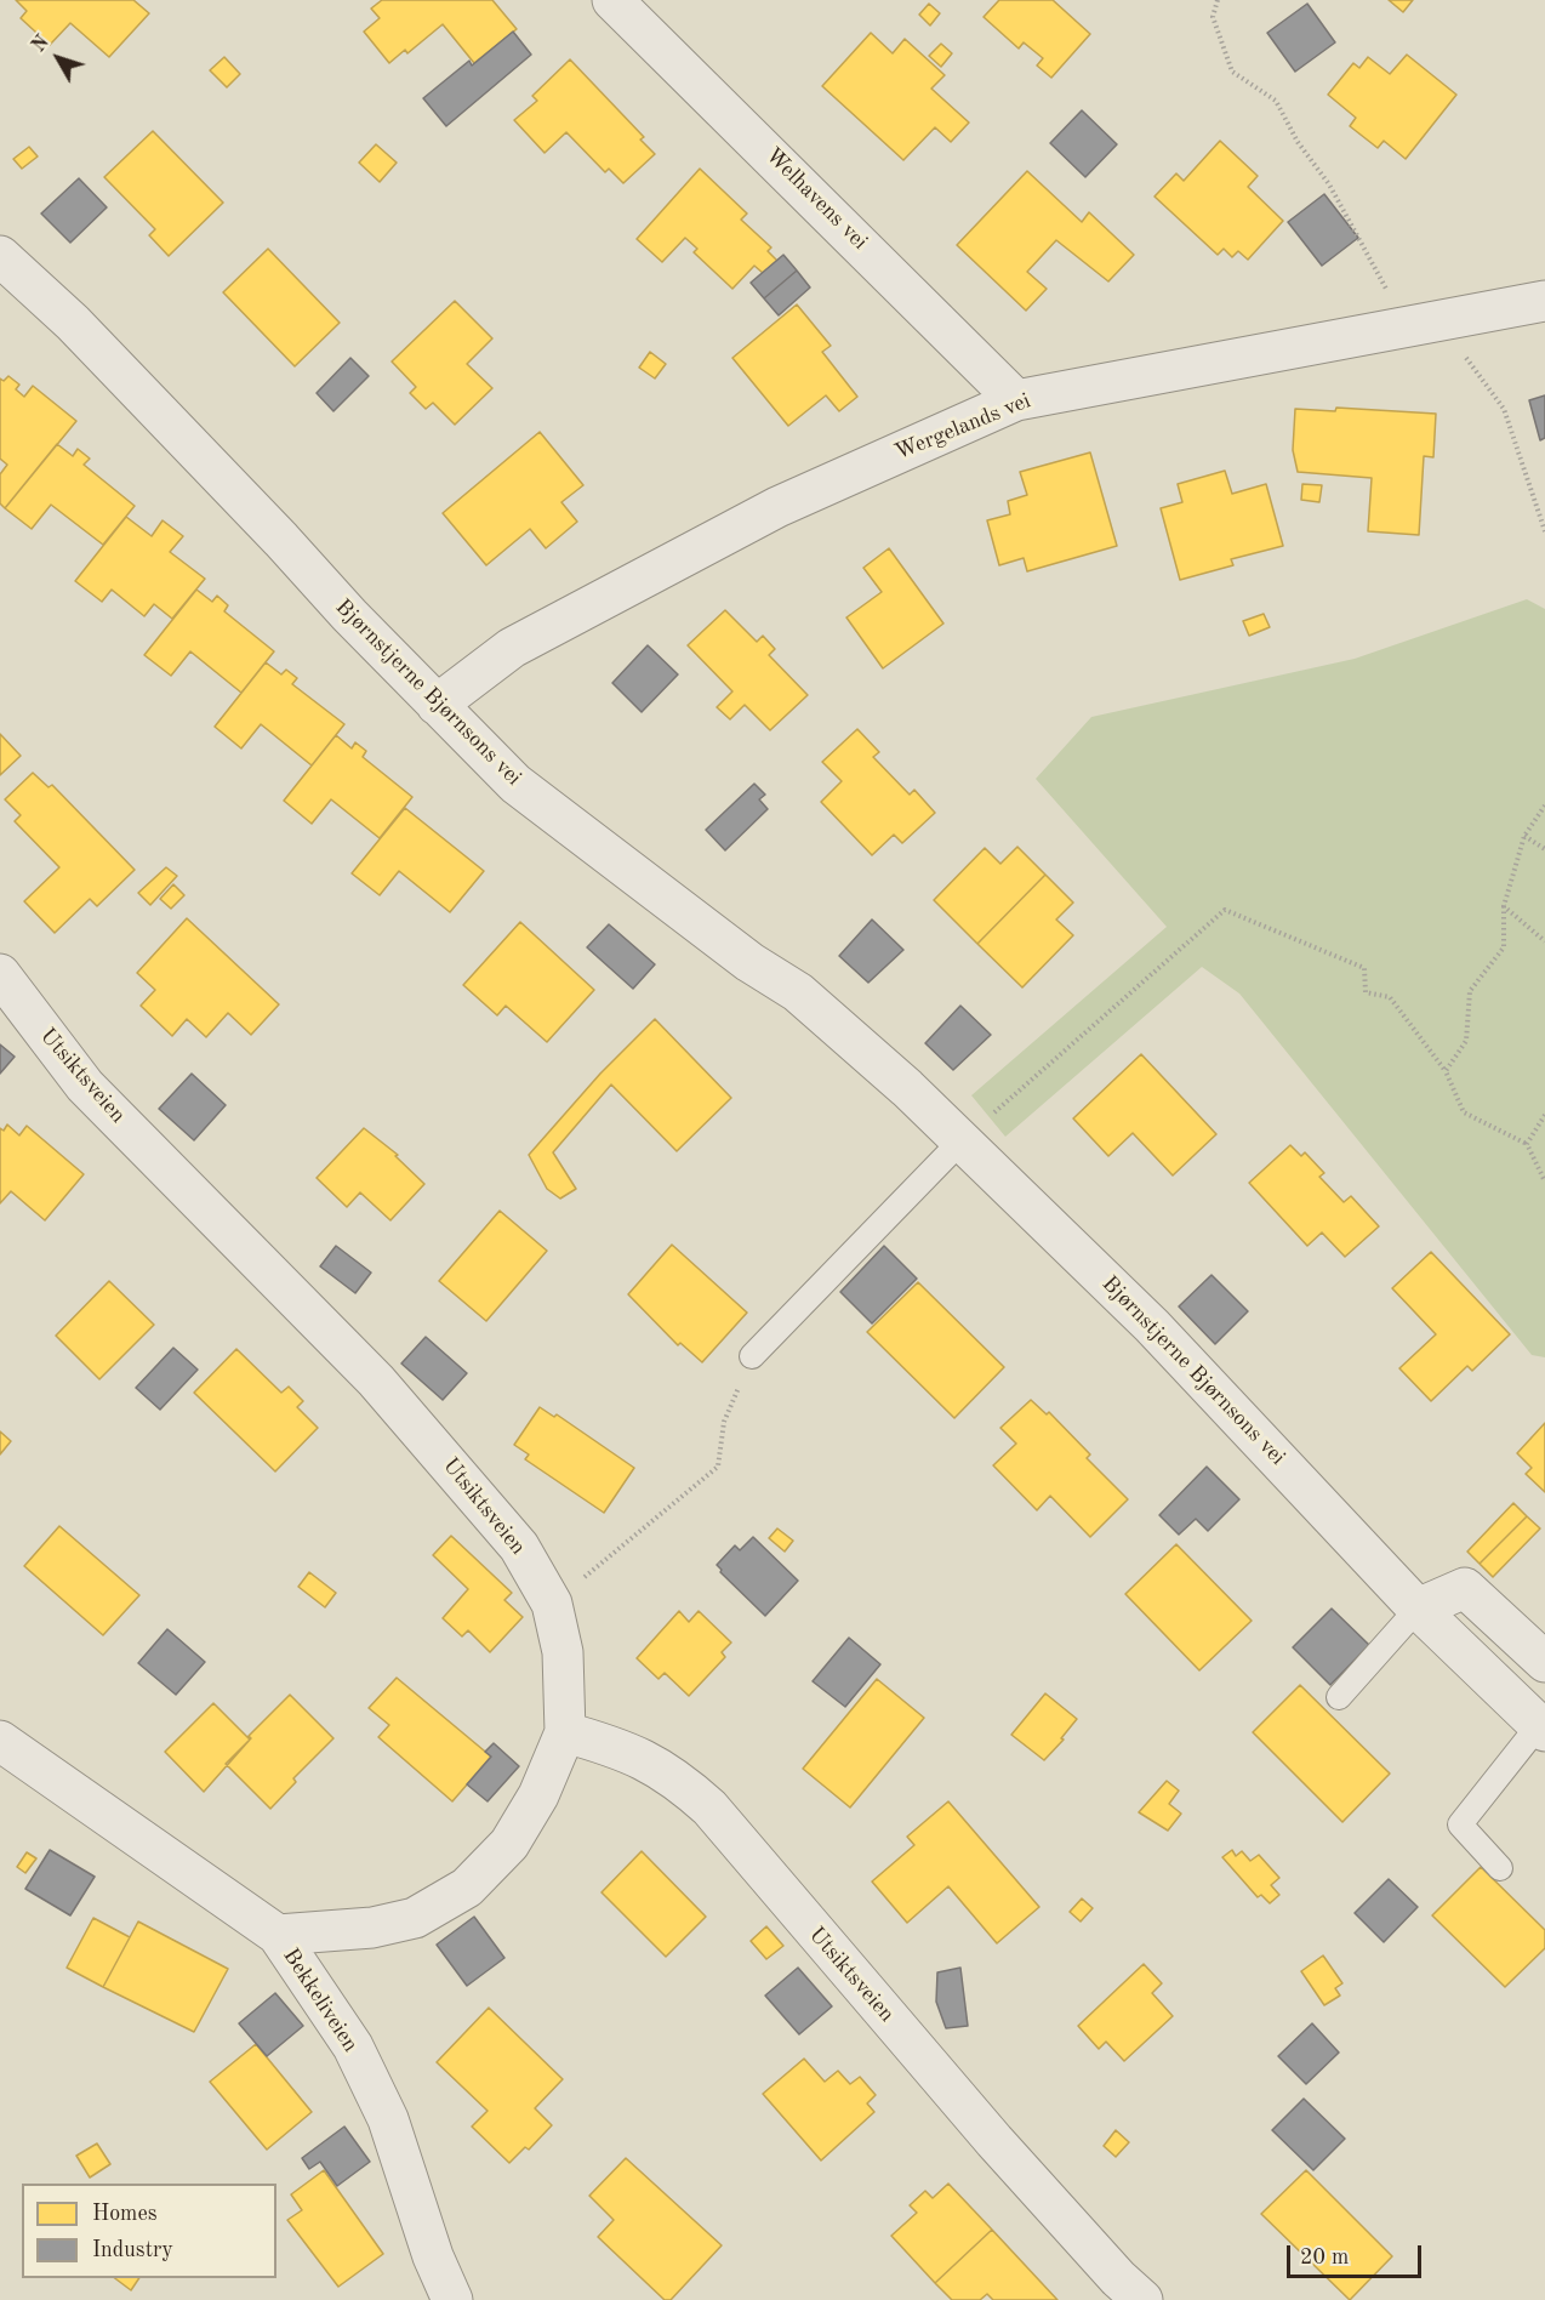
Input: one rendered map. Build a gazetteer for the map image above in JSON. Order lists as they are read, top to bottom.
{
  "streets": {
    "street": [
      "Welhavens vei",
      "Wergelands vei",
      "Bjørnstjerne Bjørnsons vei",
      "Utsiktsveien",
      "Bekkeliveien"
    ]
  },
  "crossings": [
    ["Welhavens vei", "Wergelands vei"],
    ["Wergelands vei", "Bjørnstjerne Bjørnsons vei"]
  ],
  "legend": ["Homes", "Industry"],
  "scale_bar": "20 m",
  "north": "top left"
}
